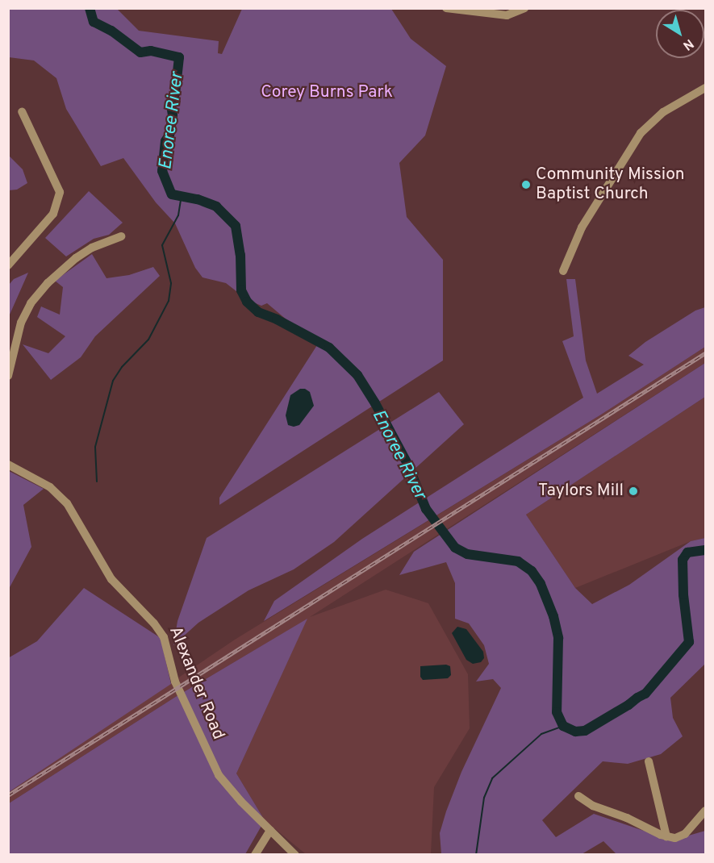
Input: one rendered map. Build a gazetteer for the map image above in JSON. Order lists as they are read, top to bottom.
{
  "streets": {
    "street": ["Alexander Road"]
  },
  "water": ["Enoree River"],
  "parks": ["Corey Burns Park"],
  "places": ["Community Mission Baptist Church", "Taylors Mill"],
  "north": "bottom right"
}
